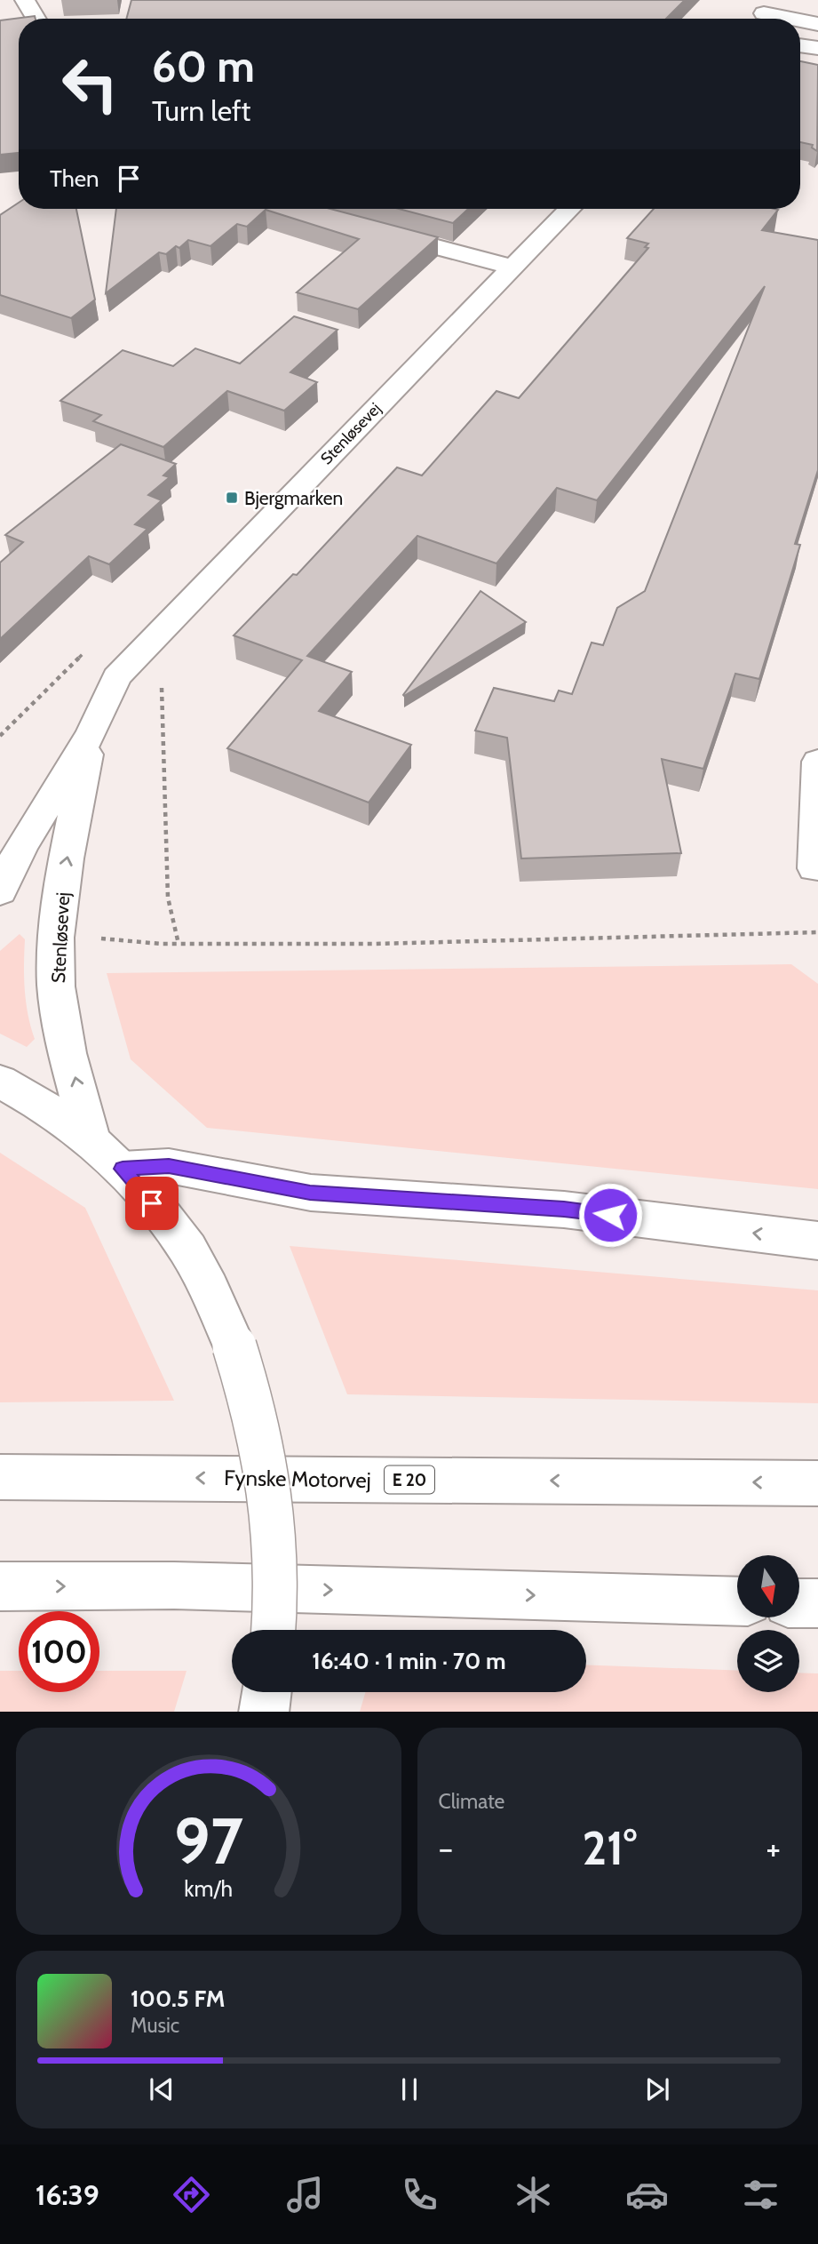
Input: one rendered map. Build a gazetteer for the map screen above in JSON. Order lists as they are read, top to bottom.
{
  "streets": {
    "main road": ["Stenløsevej", "Fynske Motorvej", "E 20"]
  },
  "places": {
    "transit": ["Bjergmarken"]
  },
  "north": "bottom",
  "page": {
    "turn": ["60 m", "Turn left"],
    "then": "Then",
    "limit": "100",
    "trip": "16:40 · 1 min · 70 m",
    "tile": "Climate",
    "heat": ["−", "21°", "+"],
    "song": ["100.5 FM", "Music"],
    "tabs": "16:39",
    "gauge": ["97", "km/h"]
  }
}
